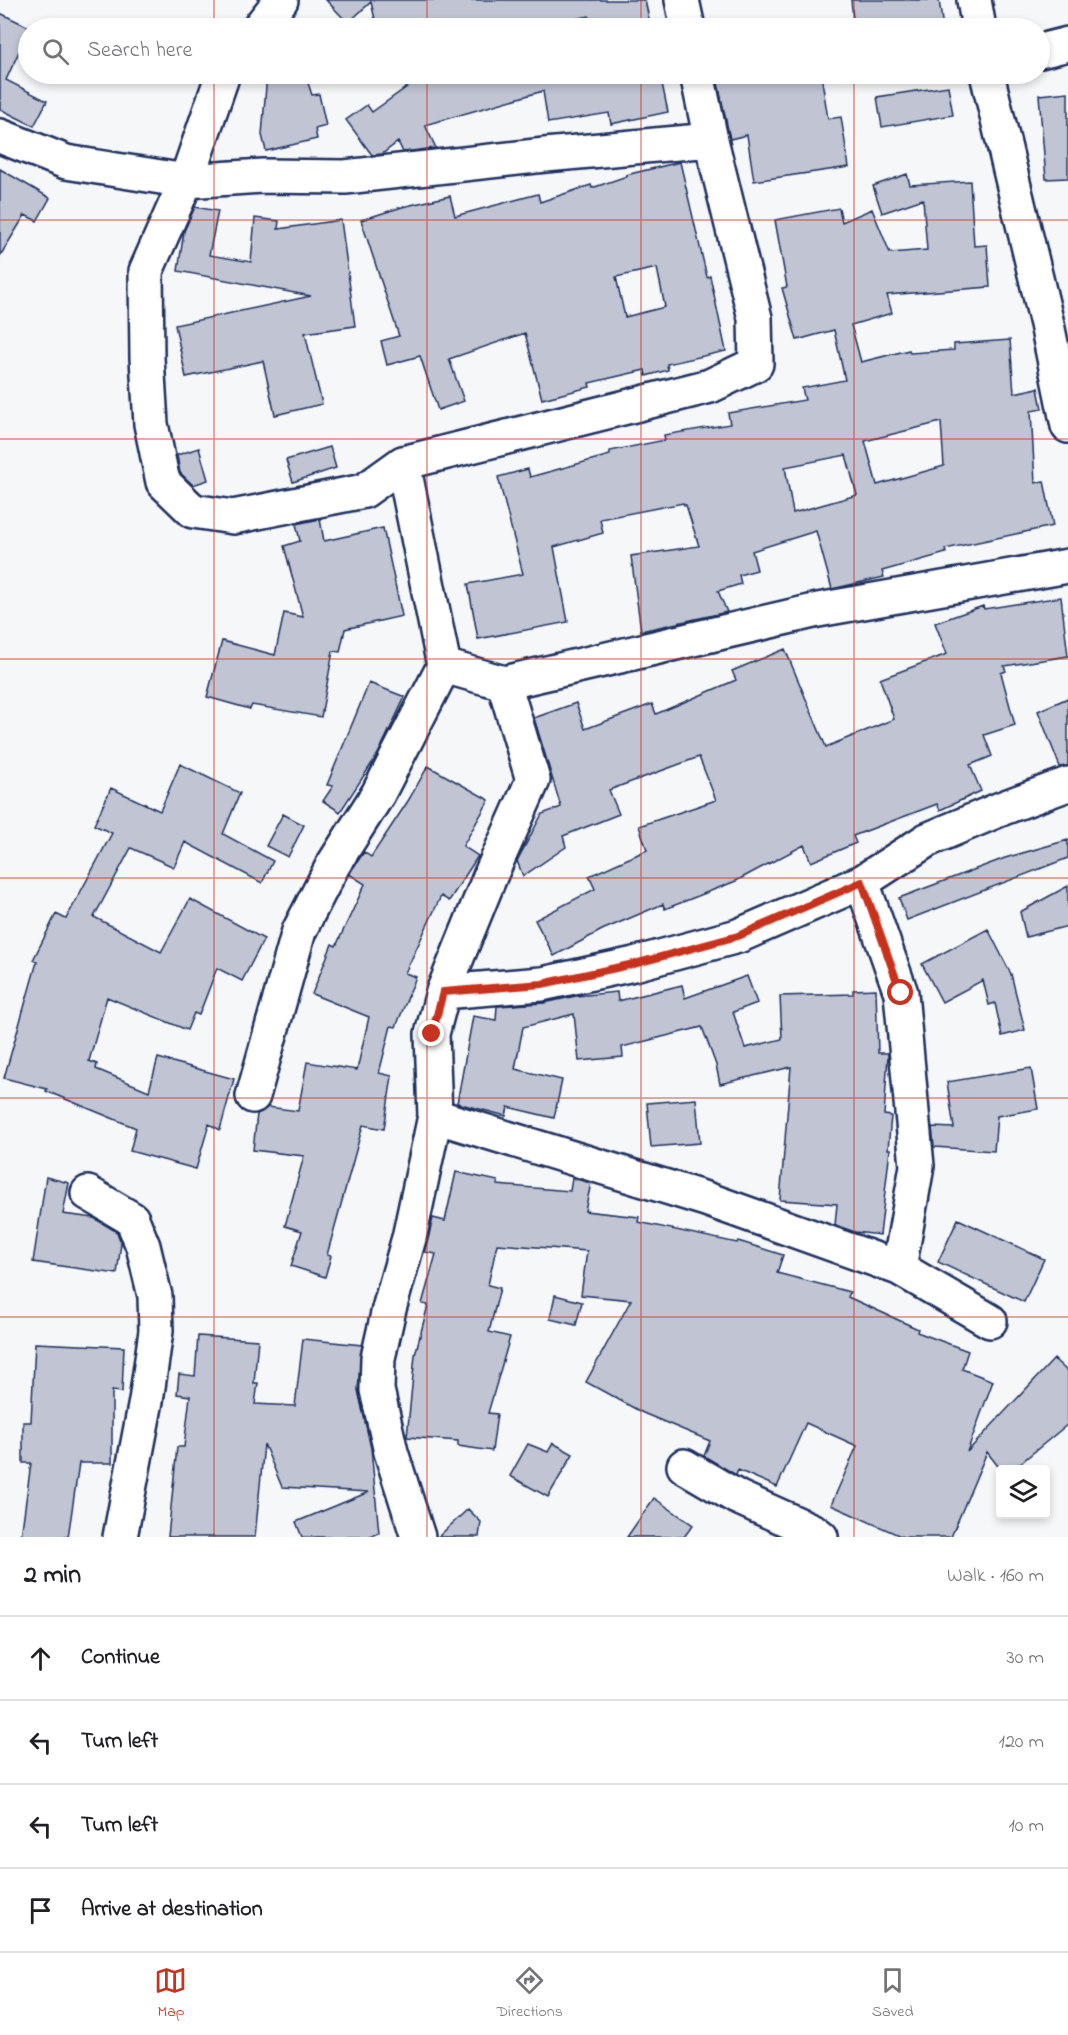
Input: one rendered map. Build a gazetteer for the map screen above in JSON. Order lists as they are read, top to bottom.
{
  "page": {
    "search": "Search here",
    "heading": ["2 min", "Walk · 160 m"],
    "list": [
      ["Continue", "30 m"],
      ["Turn left", "120 m"],
      ["Turn left", "10 m"],
      "Arrive at destination"
    ],
    "nav": ["Map", "Directions", "Saved"]
  }
}
